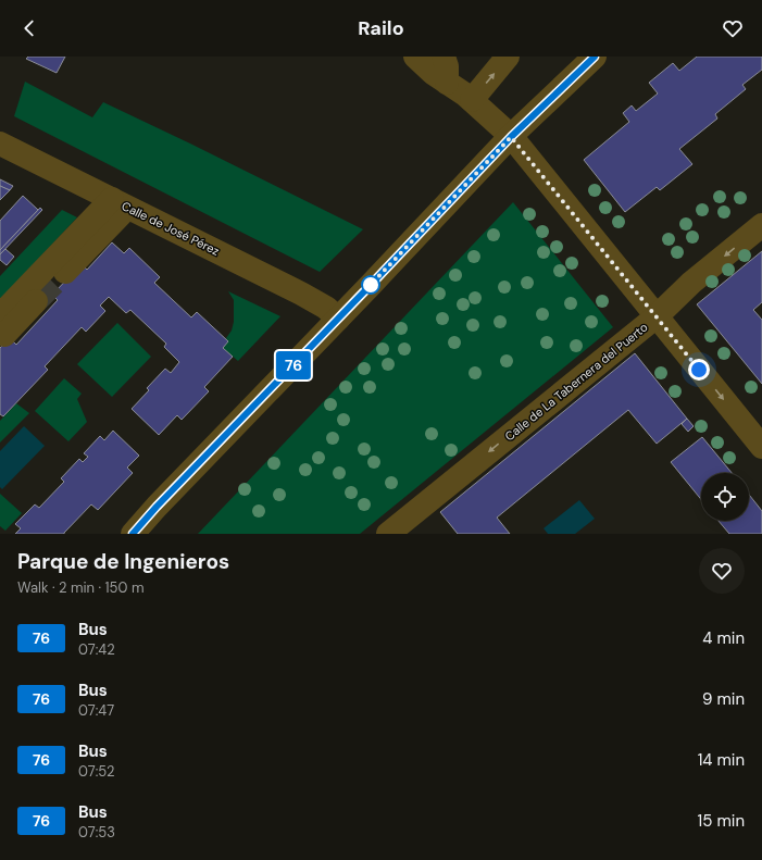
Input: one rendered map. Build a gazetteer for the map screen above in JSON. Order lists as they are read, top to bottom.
{
  "streets": {
    "street": ["Calle de José Pérez", "Calle de La Tabernera del Puerto"]
  },
  "lines": ["bus line 76"],
  "page": {
    "header": "Railo",
    "on_map": "76",
    "heading": ["Parque de Ingenieros", "Walk · 2 min · 150 m"],
    "list": [
      {
        "mark": "76",
        "name": "Bus",
        "note": "07:42",
        "value": "4 min"
      },
      {
        "mark": "76",
        "name": "Bus",
        "note": "07:47",
        "value": "9 min"
      },
      {
        "mark": "76",
        "name": "Bus",
        "note": "07:52",
        "value": "14 min"
      },
      {
        "mark": "76",
        "name": "Bus",
        "note": "07:53",
        "value": "15 min"
      }
    ]
  }
}
